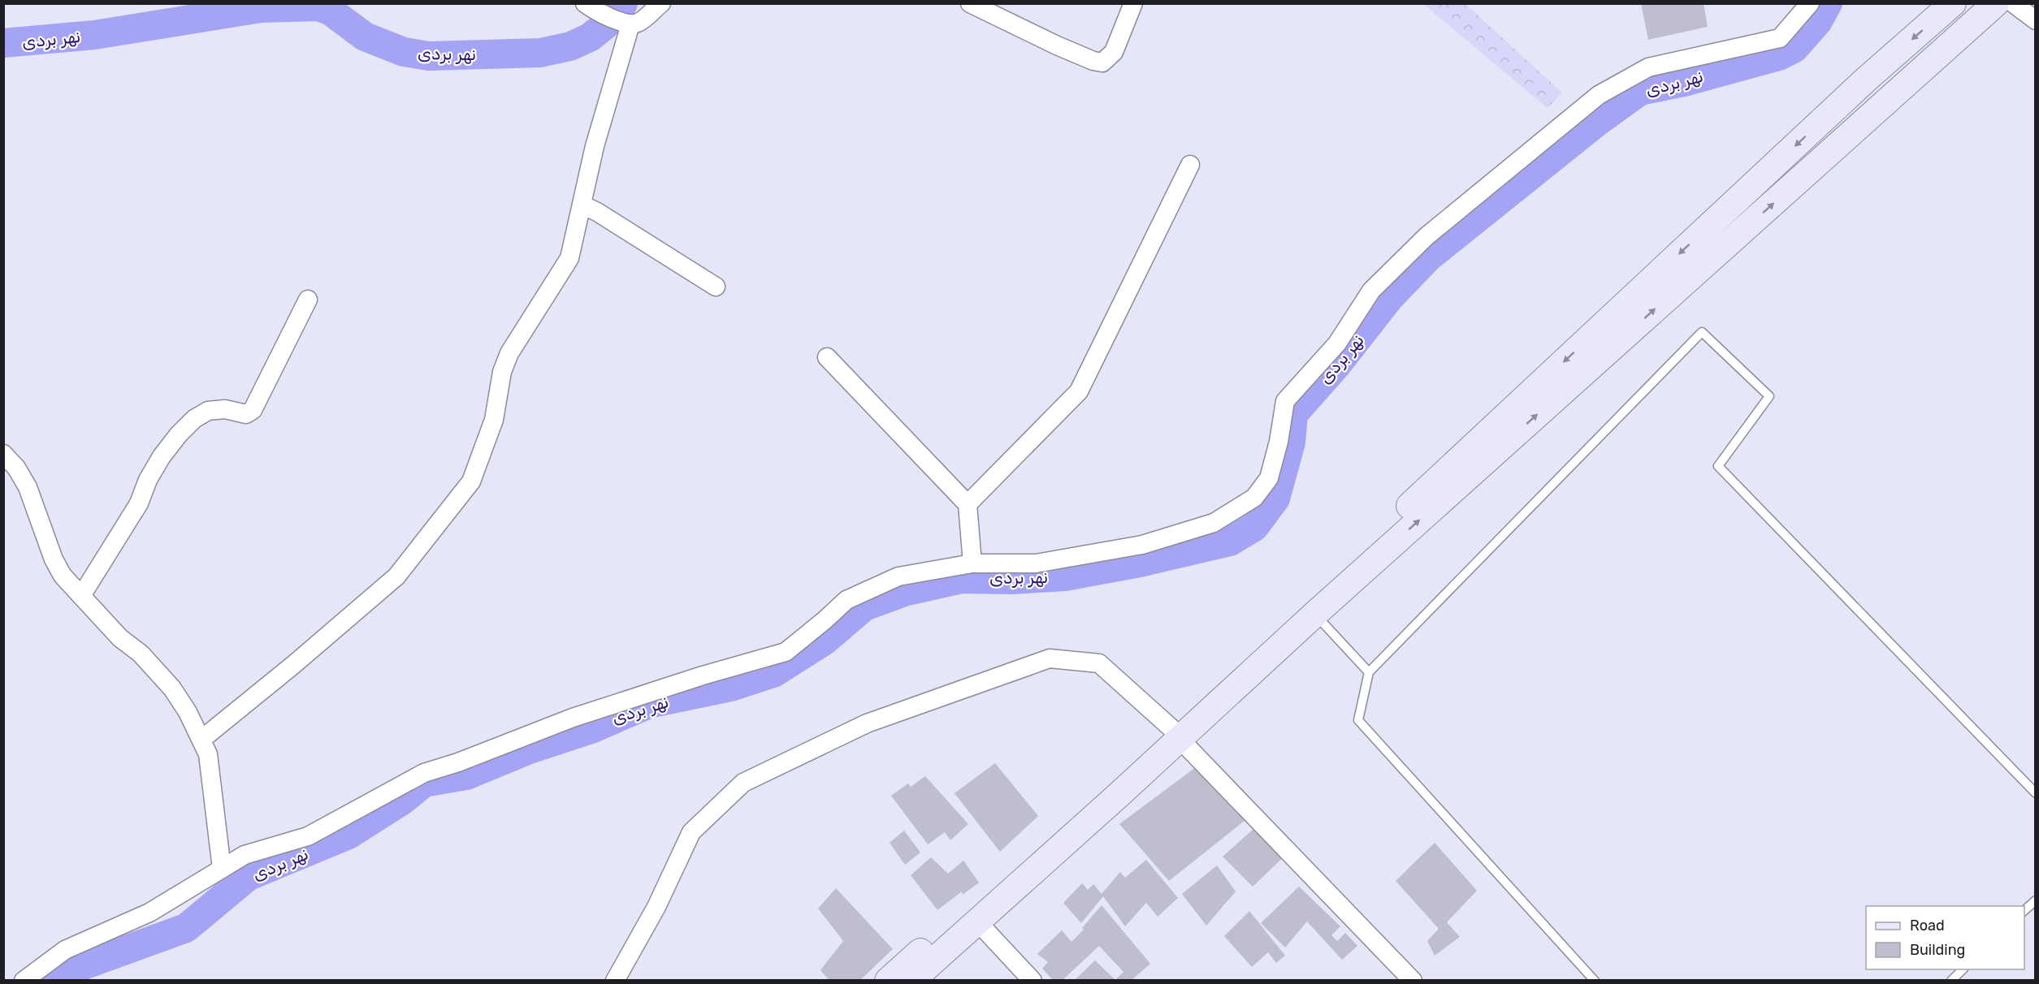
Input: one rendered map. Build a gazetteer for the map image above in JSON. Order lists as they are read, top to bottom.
{
  "water": ["نهر بردى"],
  "legend": ["Road", "Building"]
}
